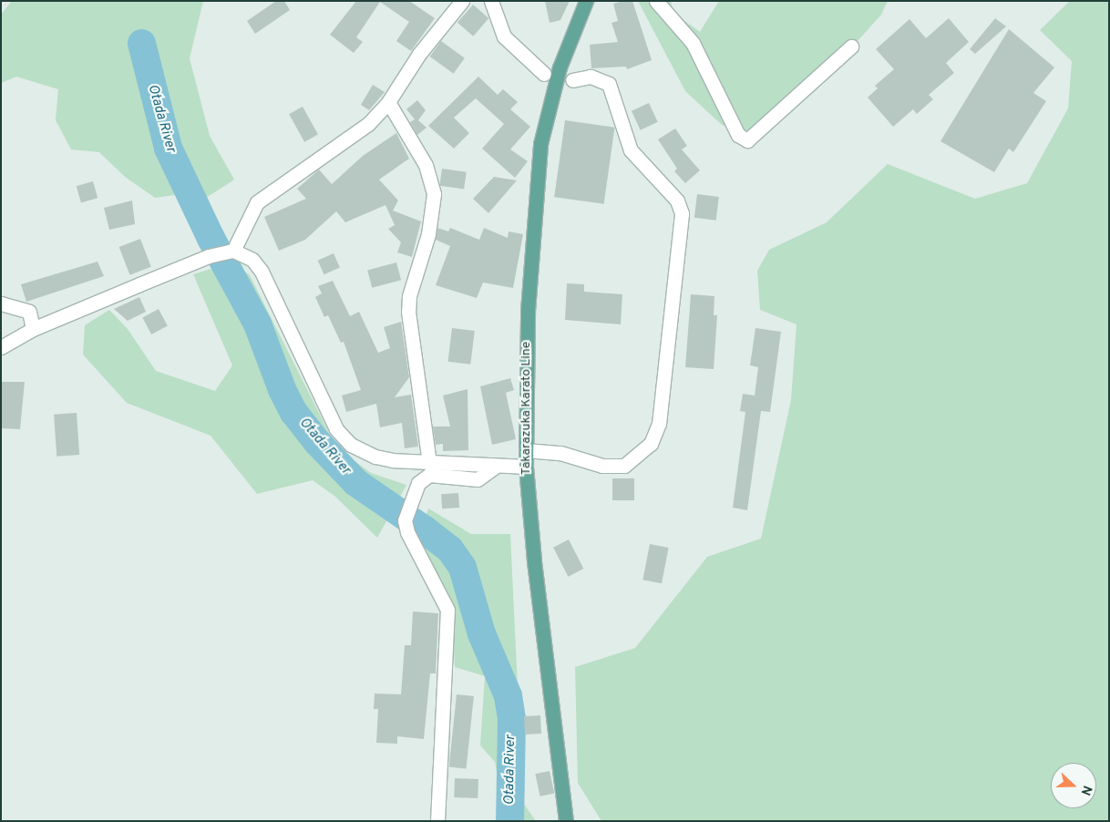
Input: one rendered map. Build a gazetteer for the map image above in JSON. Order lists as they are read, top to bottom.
{
  "streets": {
    "main road": ["Takarazuka Karato Line"]
  },
  "water": ["Otada River"],
  "north": "right"
}
